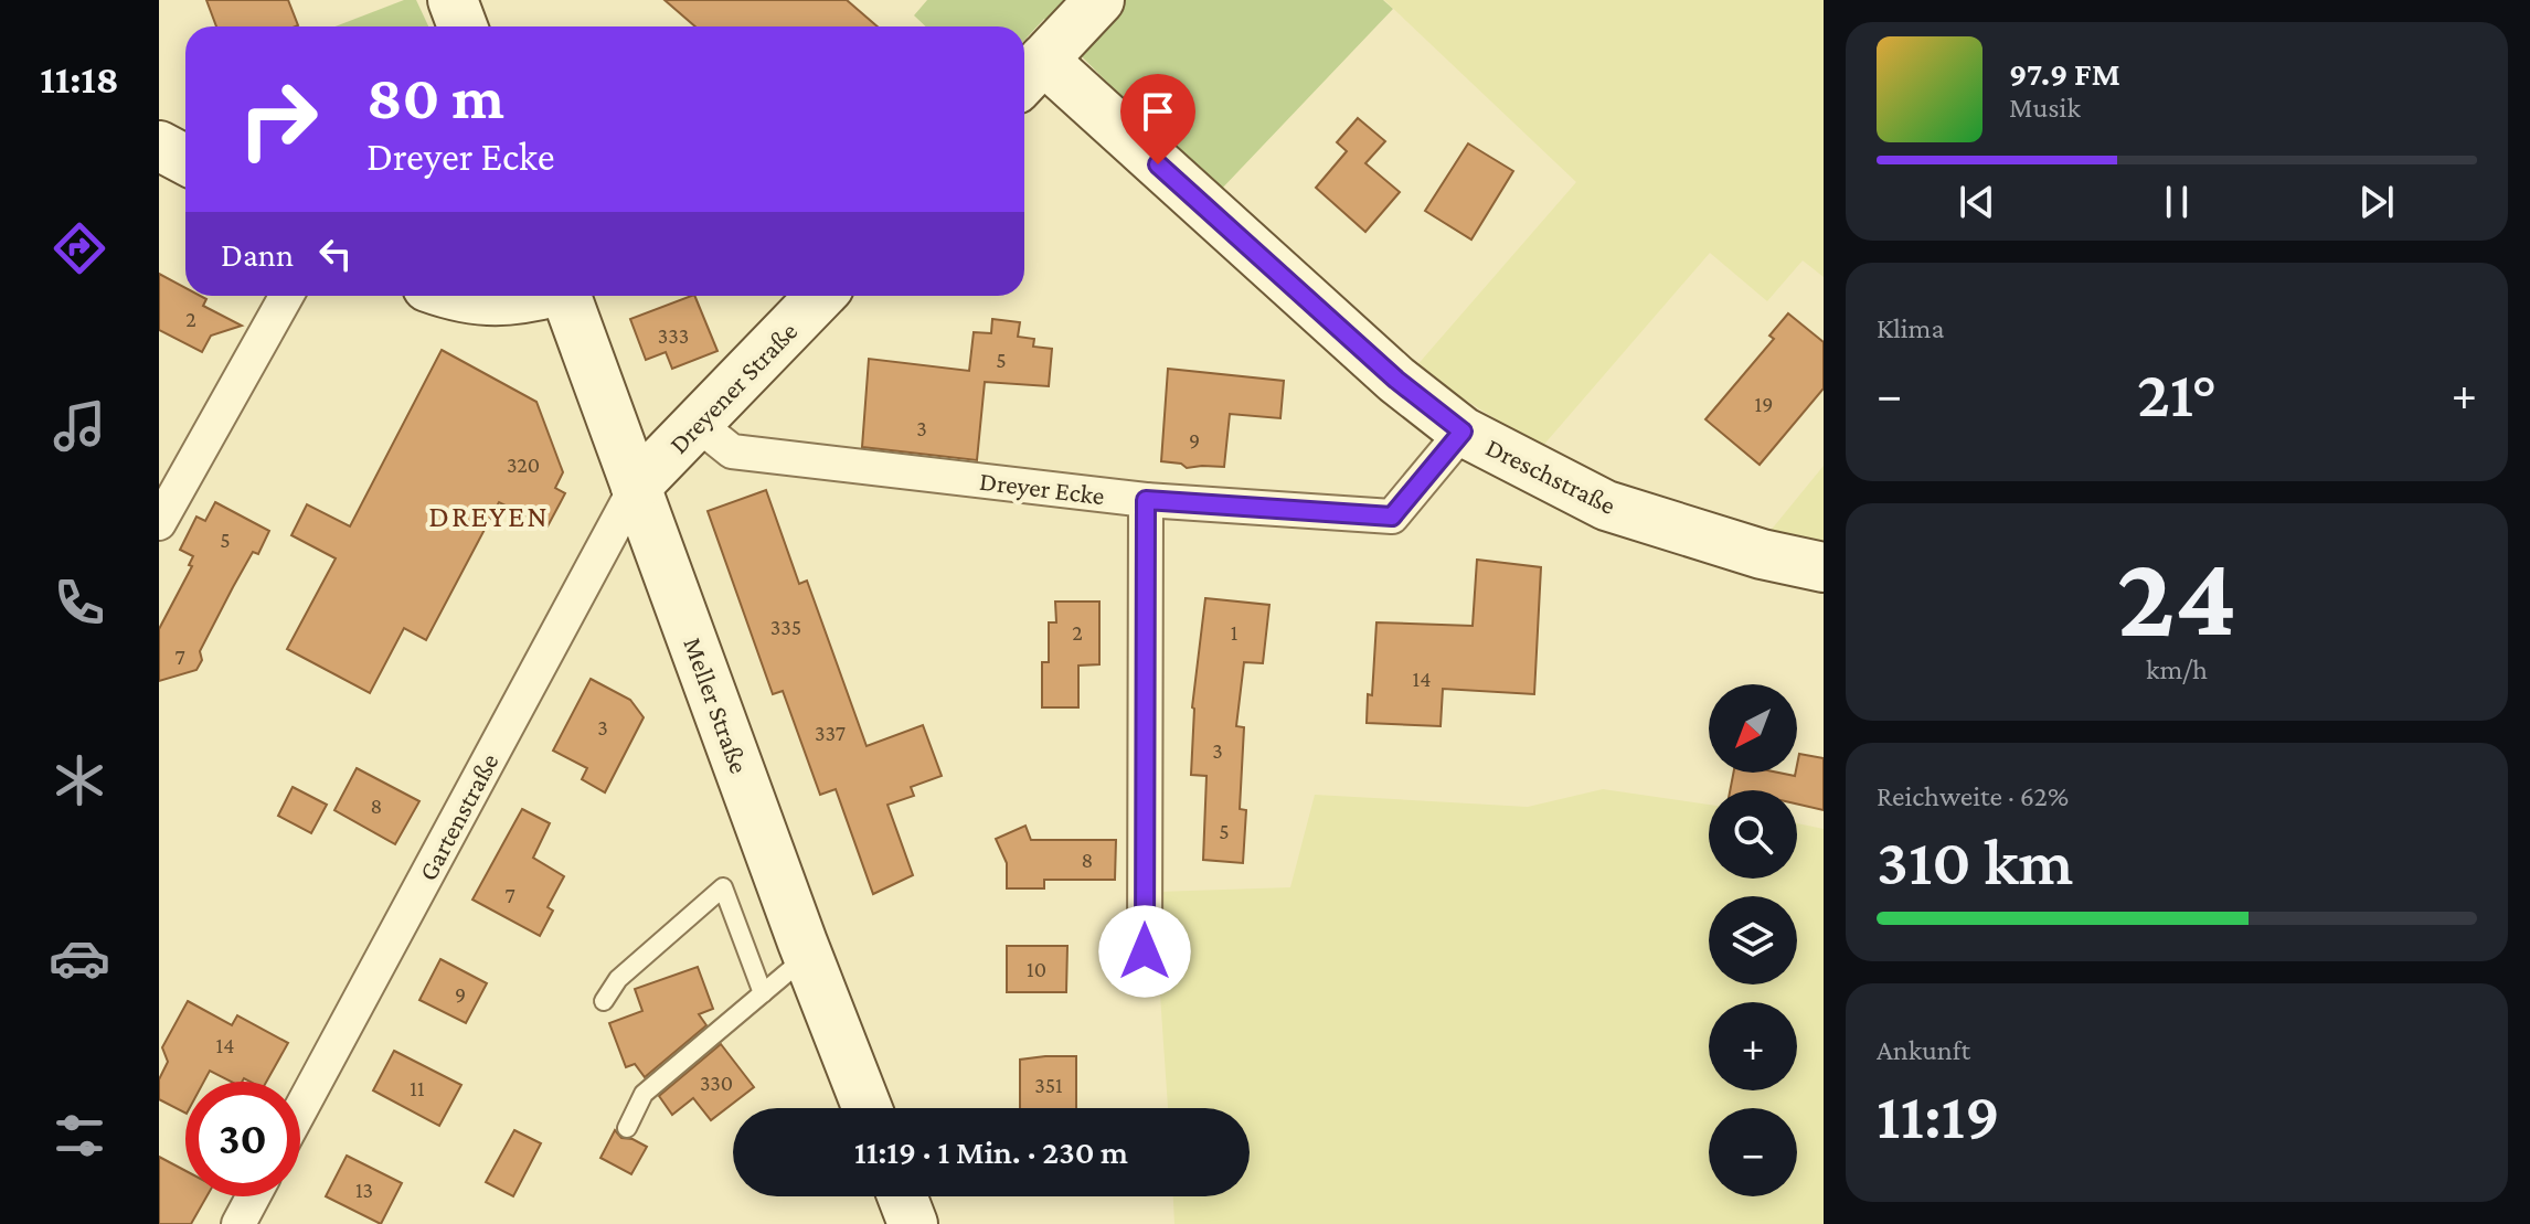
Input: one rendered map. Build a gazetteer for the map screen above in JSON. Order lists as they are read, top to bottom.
{
  "streets": {
    "street": [
      "Dreyener Straße",
      "Dreschstraße",
      "Dreyer Ecke",
      "Meller Straße",
      "Gartenstraße"
    ]
  },
  "crossings": [
    ["Dreyener Straße", "Dreyer Ecke"],
    ["Dreyener Straße", "Meller Straße"],
    ["Dreyener Straße", "Gartenstraße"],
    ["Dreschstraße", "Dreyer Ecke"],
    ["Meller Straße", "Gartenstraße"]
  ],
  "districts": ["DREYEN"],
  "house_numbers": [
    "2",
    "333",
    "5",
    "19",
    "3",
    "9",
    "320",
    "5",
    "335",
    "2",
    "1",
    "7",
    "14",
    "3",
    "337",
    "3",
    "8",
    "5",
    "8",
    "7",
    "10",
    "9",
    "14",
    "330",
    "351",
    "11",
    "13"
  ],
  "north": "bottom left",
  "page": {
    "tabs": "11:18",
    "turn": ["80 m", "Dreyer Ecke"],
    "song": ["97.9 FM", "Musik"],
    "then": "Dann",
    "tile": [
      "Klima",
      ["24", "km/h"],
      ["Reichweite · 62%", "310 km"],
      ["Ankunft", "11:19"]
    ],
    "heat": ["−", "21°", "+"],
    "map_buttons": ["+", "−"],
    "limit": "30",
    "trip": "11:19 · 1 Min. · 230 m"
  }
}
